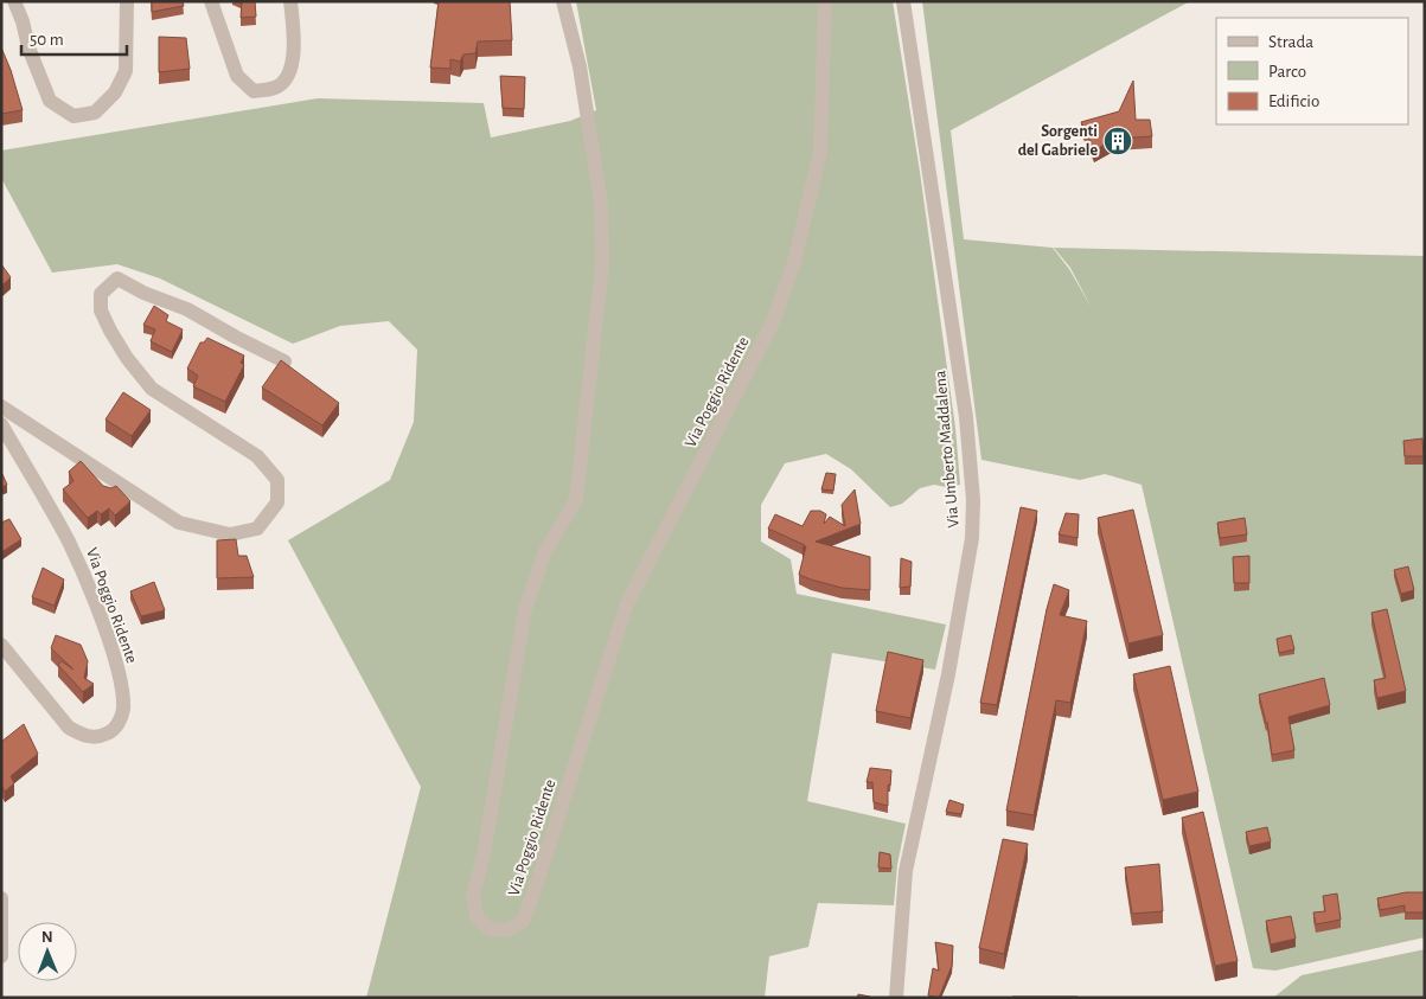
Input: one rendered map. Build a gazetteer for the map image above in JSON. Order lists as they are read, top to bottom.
{
  "streets": {
    "street": ["Via Poggio Ridente", "Via Umberto Maddalena"]
  },
  "places": {
    "building": ["Sorgenti del Gabriele"]
  },
  "legend": ["Strada", "Parco", "Edificio"],
  "scale_bar": "50 m",
  "north": "top"
}
